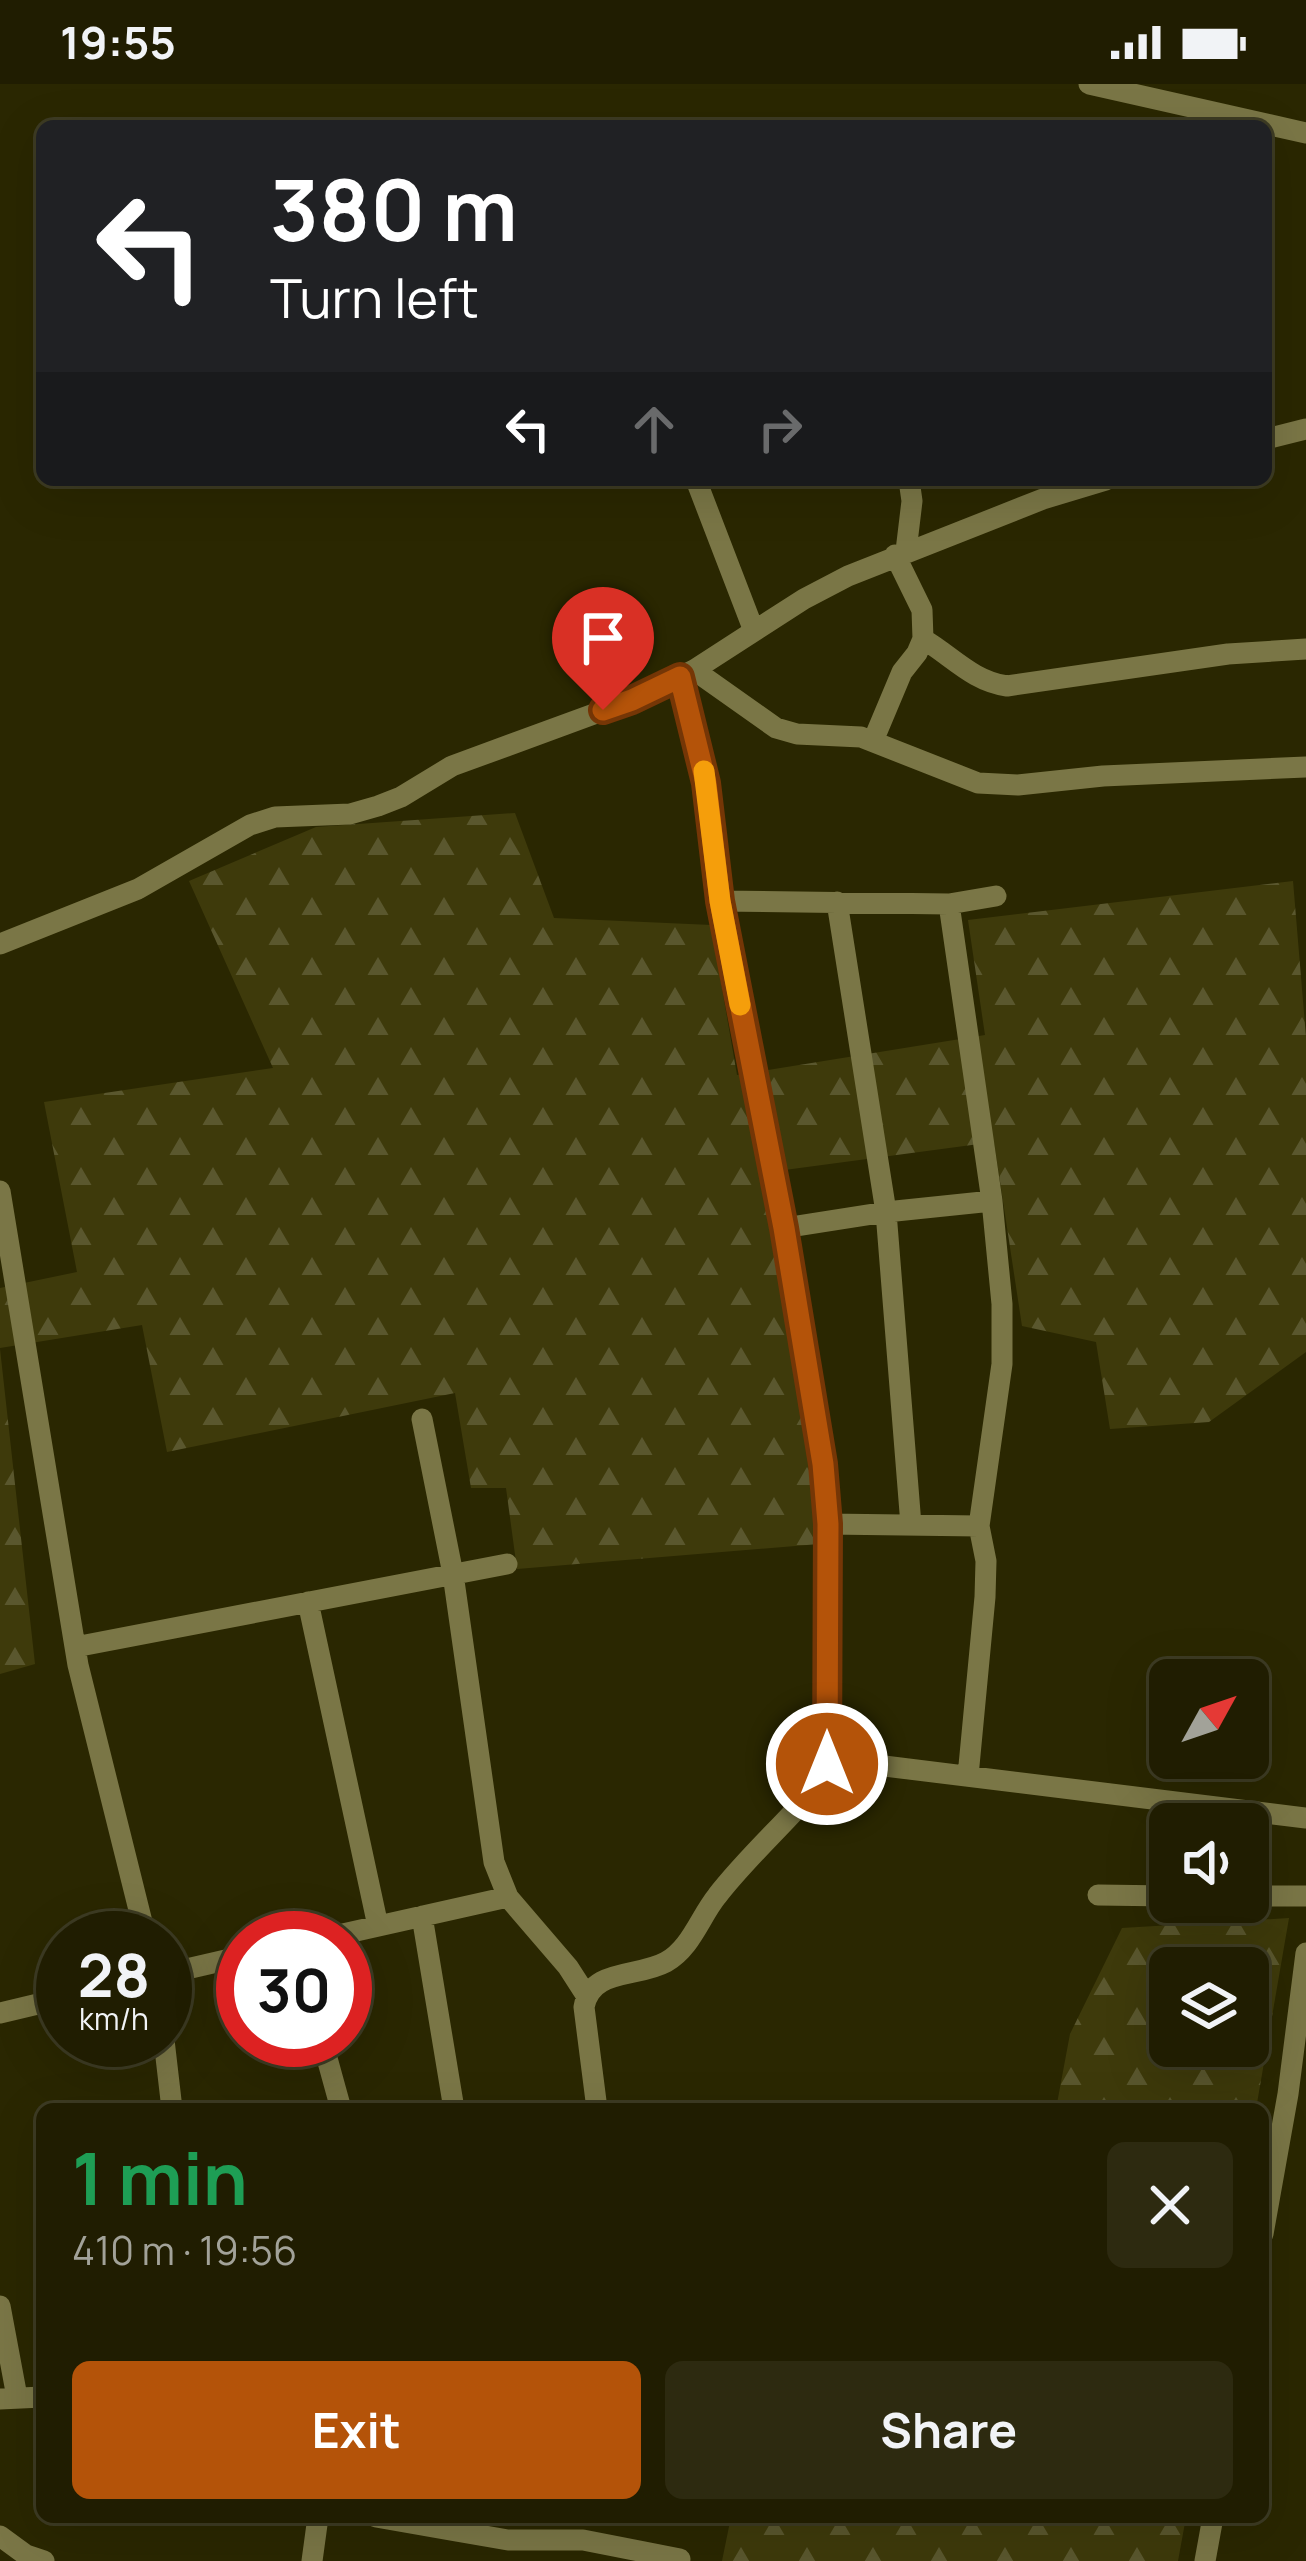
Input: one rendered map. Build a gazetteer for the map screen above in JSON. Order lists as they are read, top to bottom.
{
  "north": "top right",
  "page": {
    "status": "19:55",
    "turn": ["380 m", "Turn left"],
    "speed": "28 km/h",
    "limit": "30",
    "heading": ["1 min", "410 m · 19:56"],
    "buttons": ["Exit", "Share"]
  }
}
